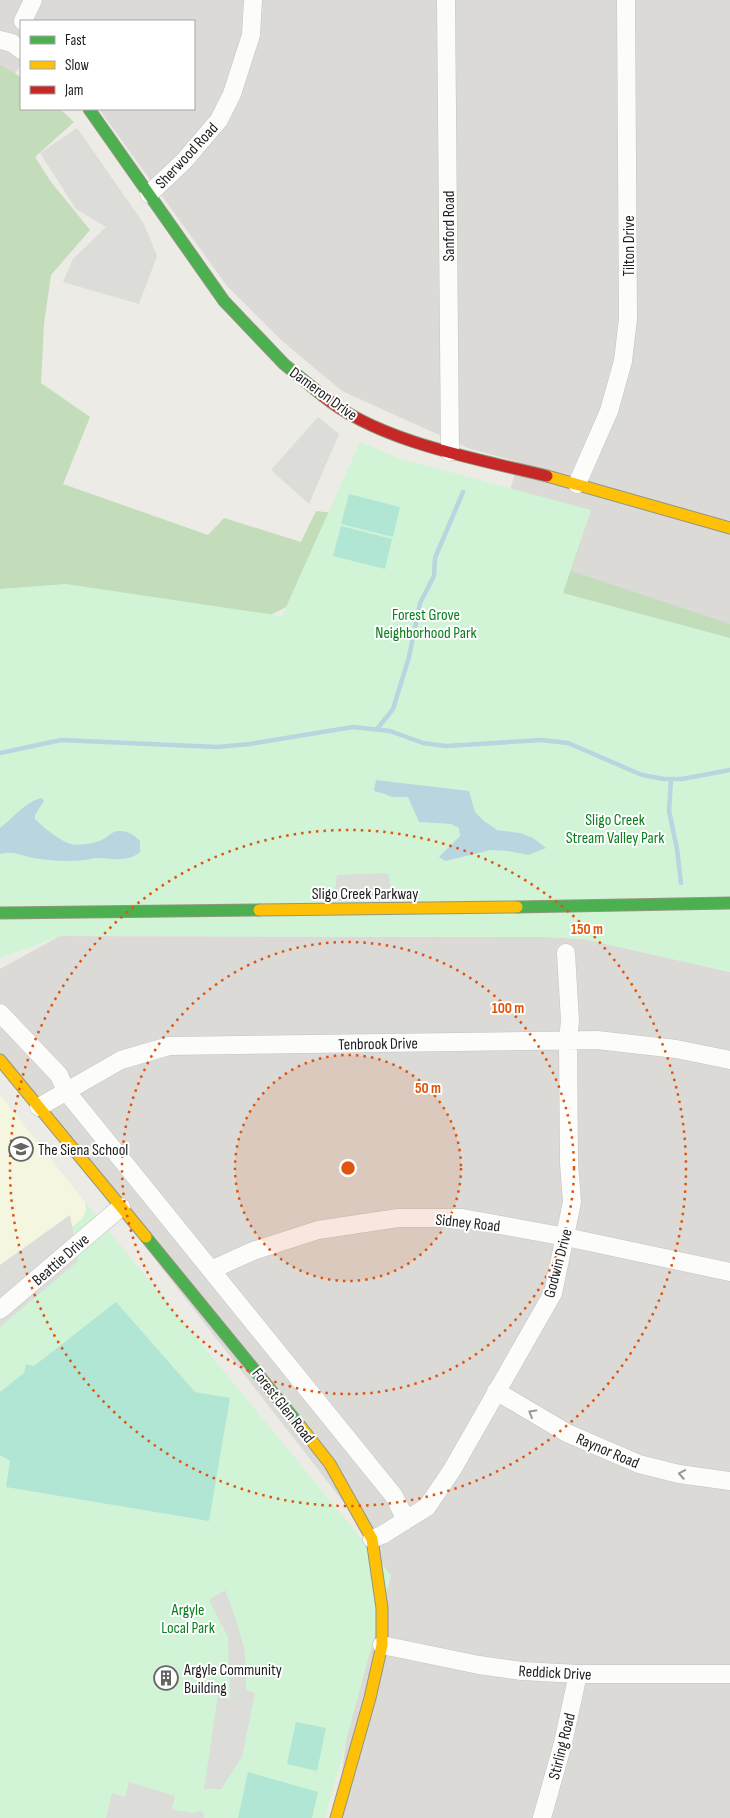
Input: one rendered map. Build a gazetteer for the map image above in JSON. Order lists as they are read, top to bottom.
{
  "streets": {
    "street": [
      "Sherwood Road",
      "Sanford Road",
      "Tilton Drive",
      "Dameron Drive",
      "Sligo Creek Parkway",
      "Tenbrook Drive",
      "Sidney Road",
      "Beattie Drive",
      "Godwin Drive",
      "Forest Glen Road",
      "Raynor Road",
      "Reddick Drive",
      "Stirling Road"
    ]
  },
  "crossings": [
    ["Sherwood Road", "Dameron Drive"],
    ["Sanford Road", "Dameron Drive"],
    ["Tilton Drive", "Dameron Drive"],
    ["Tenbrook Drive", "Godwin Drive"],
    ["Tenbrook Drive", "Forest Glen Road"],
    ["Sidney Road", "Godwin Drive"],
    ["Sidney Road", "Forest Glen Road"],
    ["Beattie Drive", "Forest Glen Road"],
    ["Godwin Drive", "Forest Glen Road"],
    ["Godwin Drive", "Raynor Road"],
    ["Forest Glen Road", "Reddick Drive"],
    ["Reddick Drive", "Stirling Road"]
  ],
  "one_way": ["Raynor Road"],
  "parks": ["Forest Grove Neighborhood Park", "Sligo Creek Stream Valley Park", "Argyle Local Park"],
  "places": {
    "school or university": ["The Siena School"],
    "building": ["Argyle Community Building"]
  },
  "legend": ["Fast", "Slow", "Jam"],
  "rings": ["150 m", "100 m", "50 m"]
}
